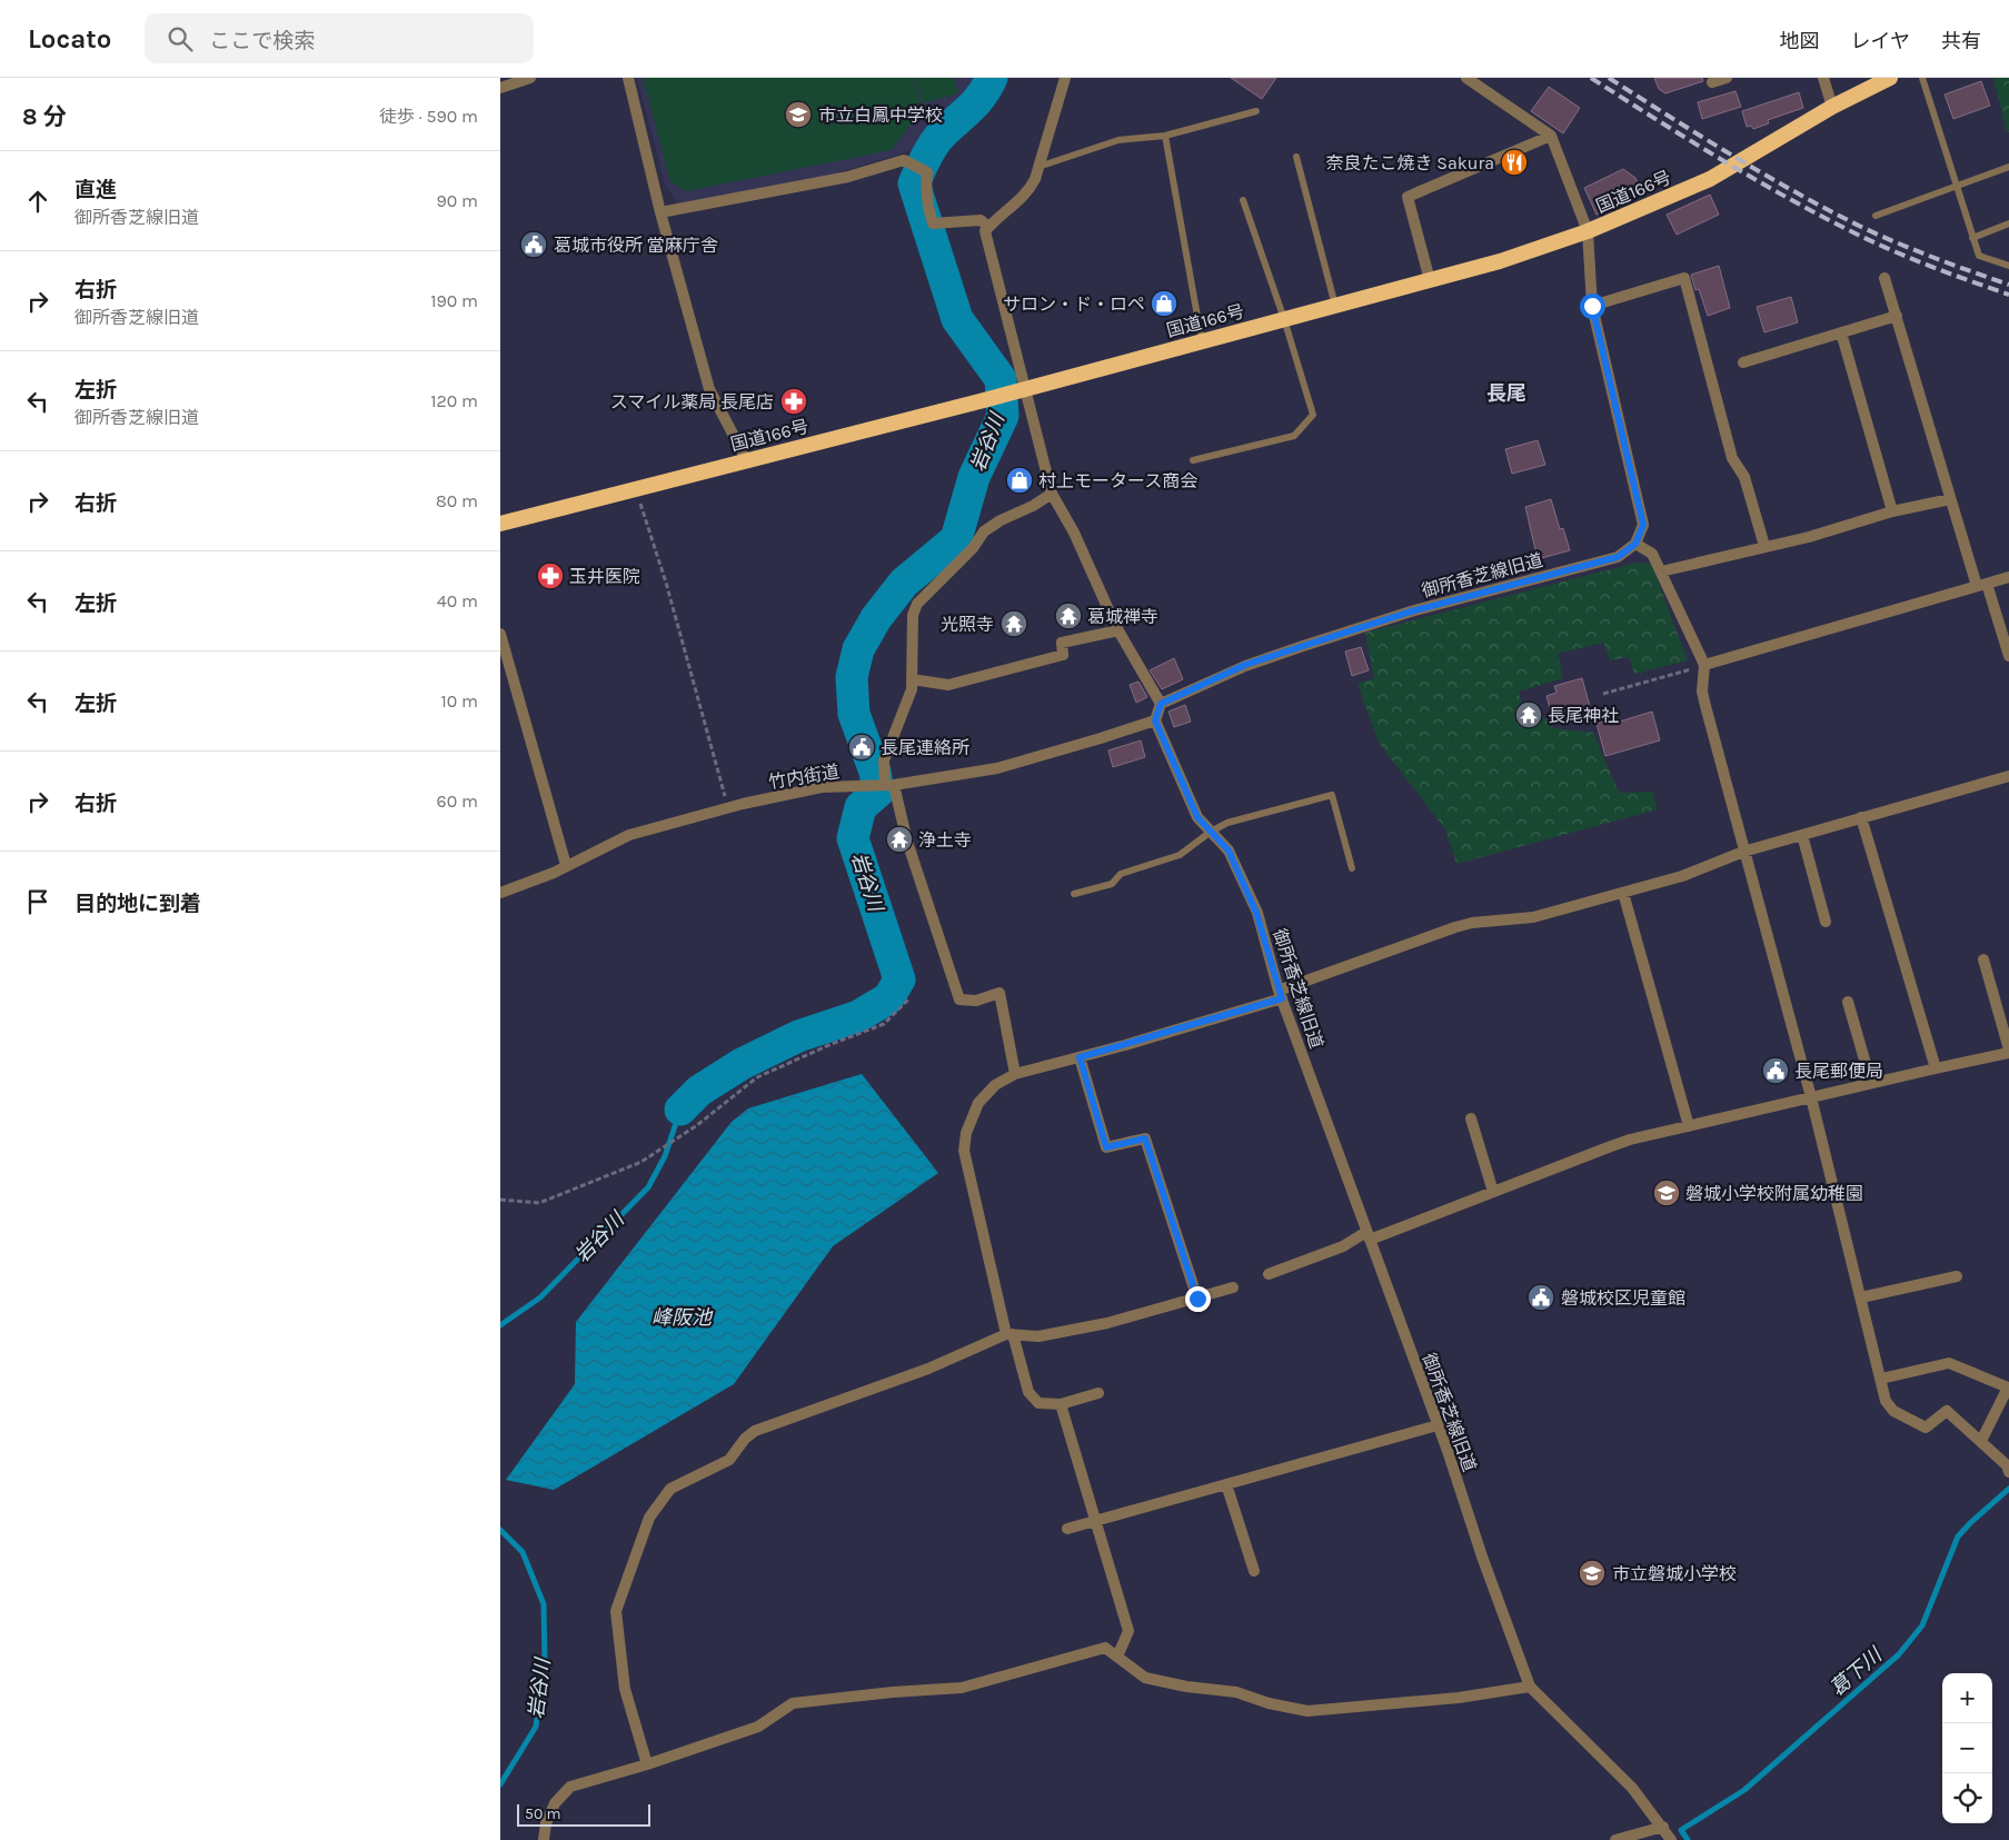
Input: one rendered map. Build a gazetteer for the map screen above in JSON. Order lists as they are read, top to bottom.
{
  "streets": {
    "highway": ["国道166号"],
    "street": ["御所香芝線旧道", "竹内街道"]
  },
  "crossings": [
    ["御所香芝線旧道", "竹内街道"]
  ],
  "districts": ["長尾"],
  "water": ["岩谷川", "峰阪池", "葛下川"],
  "places": {
    "school or university": ["市立白鳳中学校", "磐城小学校附属幼稚園", "市立磐城小学校"],
    "restaurant": ["奈良たこ焼き Sakura"],
    "public building": [
      "葛城市役所 當麻庁舎",
      "長尾連絡所",
      "長尾郵便局",
      "磐城校区児童館"
    ],
    "shop": ["サロン・ド・ロペ", "村上モータース商会"],
    "pharmacy": ["スマイル薬局 長尾店", "玉井医院"],
    "temple": [
      "葛城禅寺",
      "光照寺",
      "長尾神社",
      "浄土寺"
    ]
  },
  "scale_bar": "50 m",
  "page": {
    "header": "Locato",
    "search": "ここで検索",
    "nav": ["地図", "レイヤ", "共有"],
    "heading": ["8 分", "徒歩 · 590 m"],
    "list": [
      ["直進", "御所香芝線旧道", "90 m"],
      ["右折", "御所香芝線旧道", "190 m"],
      ["左折", "御所香芝線旧道", "120 m"],
      ["右折", "80 m"],
      ["左折", "40 m"],
      ["左折", "10 m"],
      ["右折", "60 m"],
      "目的地に到着"
    ],
    "map_buttons": ["+", "−"],
    "scale": "50 m"
  }
}
